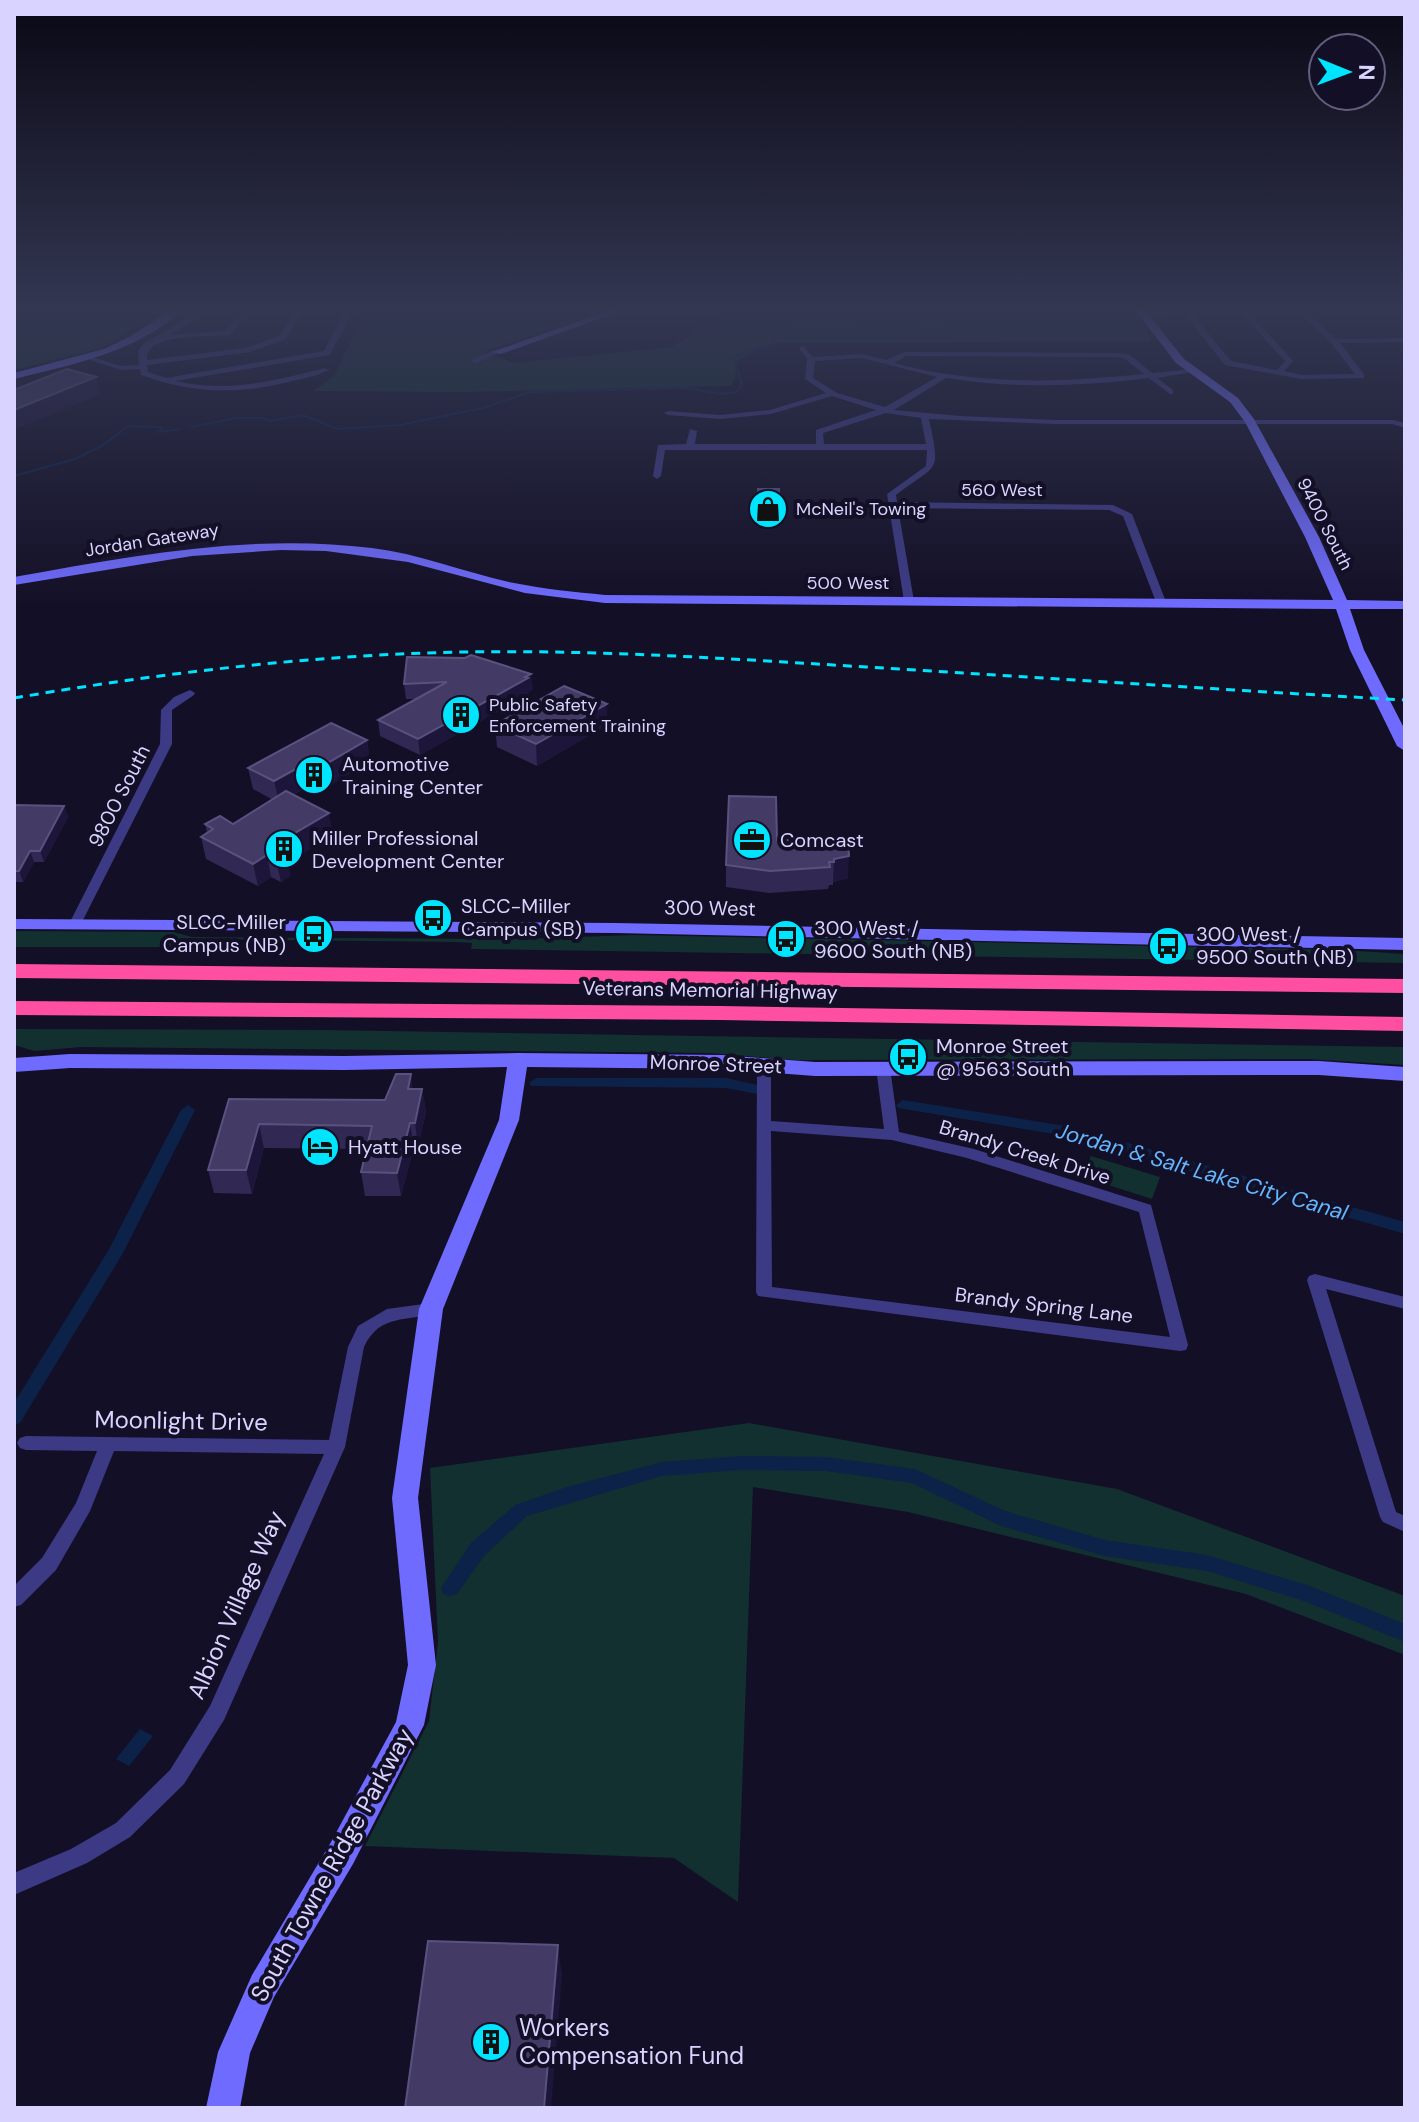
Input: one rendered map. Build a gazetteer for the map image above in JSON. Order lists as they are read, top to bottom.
{
  "streets": {
    "highway": ["Veterans Memorial Highway"],
    "street": [
      "560 West",
      "9400 South",
      "Jordan Gateway",
      "500 West",
      "9800 South",
      "300 West",
      "Monroe Street",
      "Brandy Creek Drive",
      "Brandy Spring Lane",
      "Moonlight Drive",
      "Albion Village Way",
      "South Towne Ridge Parkway"
    ]
  },
  "crossings": [
    ["560 West", "500 West"],
    ["9400 South", "500 West"],
    ["Jordan Gateway", "500 West"],
    ["9800 South", "300 West"],
    ["Monroe Street", "South Towne Ridge Parkway"],
    ["Brandy Creek Drive", "Brandy Spring Lane"],
    ["Moonlight Drive", "Albion Village Way"],
    ["Albion Village Way", "South Towne Ridge Parkway"]
  ],
  "water": ["Jordan & Salt Lake City Canal"],
  "places": {
    "shop": ["McNeil's Towing"],
    "building": [
      "Public Safety Enforcement Training",
      "Automotive Training Center",
      "Miller Professional Development Center",
      "Workers Compensation Fund"
    ],
    "office": ["Comcast"],
    "bus stop": [
      "SLCC-Miller Campus (SB)",
      "SLCC-Miller Campus (NB)",
      "300 West / 9600 South (NB)",
      "300 West / 9500 South (NB)",
      "Monroe Street @ 9563 South"
    ],
    "hotel": ["Hyatt House"]
  },
  "north": "right"
}
